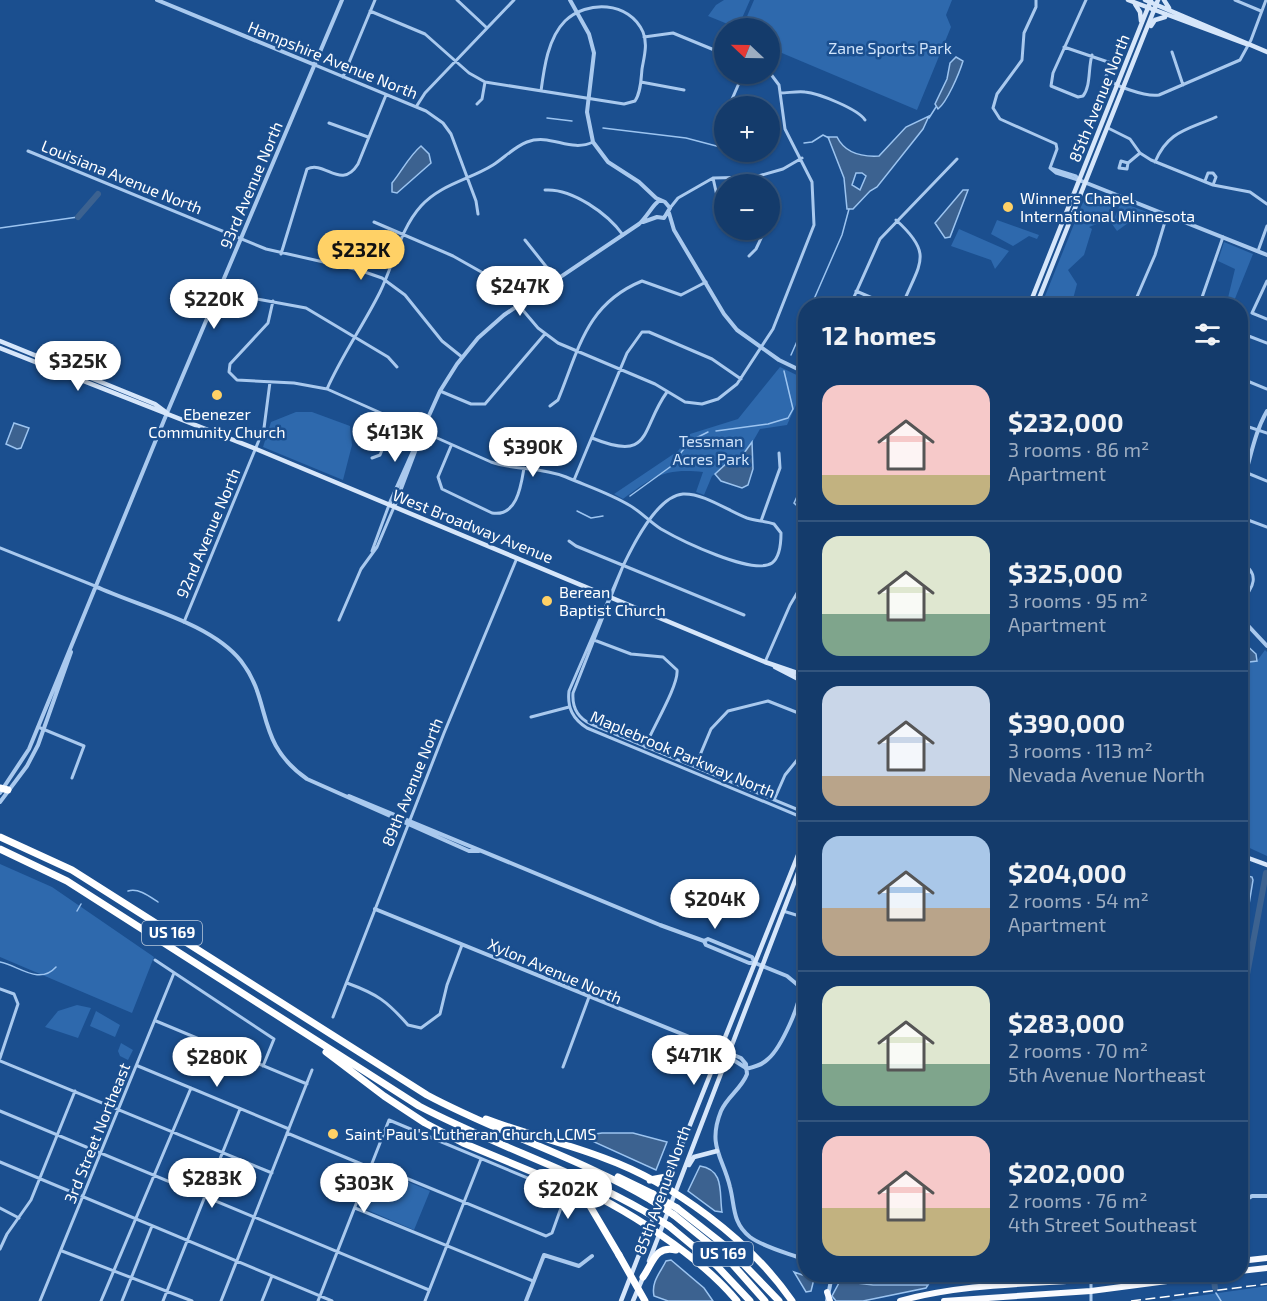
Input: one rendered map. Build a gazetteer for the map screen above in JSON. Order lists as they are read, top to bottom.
{
  "streets": {
    "highway": ["US 169"],
    "main road": ["85th Avenue North", "West Broadway Avenue"],
    "street": [
      "Hampshire Avenue North",
      "Louisiana Avenue North",
      "93rd Avenue North",
      "92nd Avenue North",
      "Maplebrook Parkway North",
      "89th Avenue North",
      "Xylon Avenue North",
      "3rd Street Northeast"
    ]
  },
  "crossings": [
    ["Hampshire Avenue North", "93rd Avenue North"],
    ["85th Avenue North", "Xylon Avenue North"],
    ["Louisiana Avenue North", "93rd Avenue North"],
    ["93rd Avenue North", "West Broadway Avenue"],
    ["West Broadway Avenue", "92nd Avenue North"],
    ["West Broadway Avenue", "Maplebrook Parkway North"],
    ["West Broadway Avenue", "89th Avenue North"],
    ["89th Avenue North", "Xylon Avenue North"]
  ],
  "parks": ["Zane Sports Park", "Tessman Acres Park"],
  "places": [
    "Winners Chapel International Minnesota",
    "Ebenezer Community Church",
    "Berean Baptist Church",
    "Saint Paul's Lutheran Church LCMS"
  ],
  "north": "left",
  "page": {
    "map_buttons": ["+", "−"],
    "price": [
      "$232K",
      "$247K",
      "$220K",
      "$325K",
      "$413K",
      "$390K",
      "$204K",
      "$471K",
      "$280K",
      "$283K",
      "$303K",
      "$202K"
    ],
    "heading": "12 homes",
    "list": [
      {
        "name": "$232,000",
        "note": "3 rooms · 86 m² · Apartment"
      },
      {
        "name": "$325,000",
        "note": "3 rooms · 95 m² · Apartment"
      },
      {
        "name": "$390,000",
        "note": "3 rooms · 113 m² · Nevada Avenue North"
      },
      {
        "name": "$204,000",
        "note": "2 rooms · 54 m² · Apartment"
      },
      {
        "name": "$283,000",
        "note": "2 rooms · 70 m² · 5th Avenue Northeast"
      },
      {
        "name": "$202,000",
        "note": "2 rooms · 76 m² · 4th Street Southeast"
      }
    ]
  }
}
